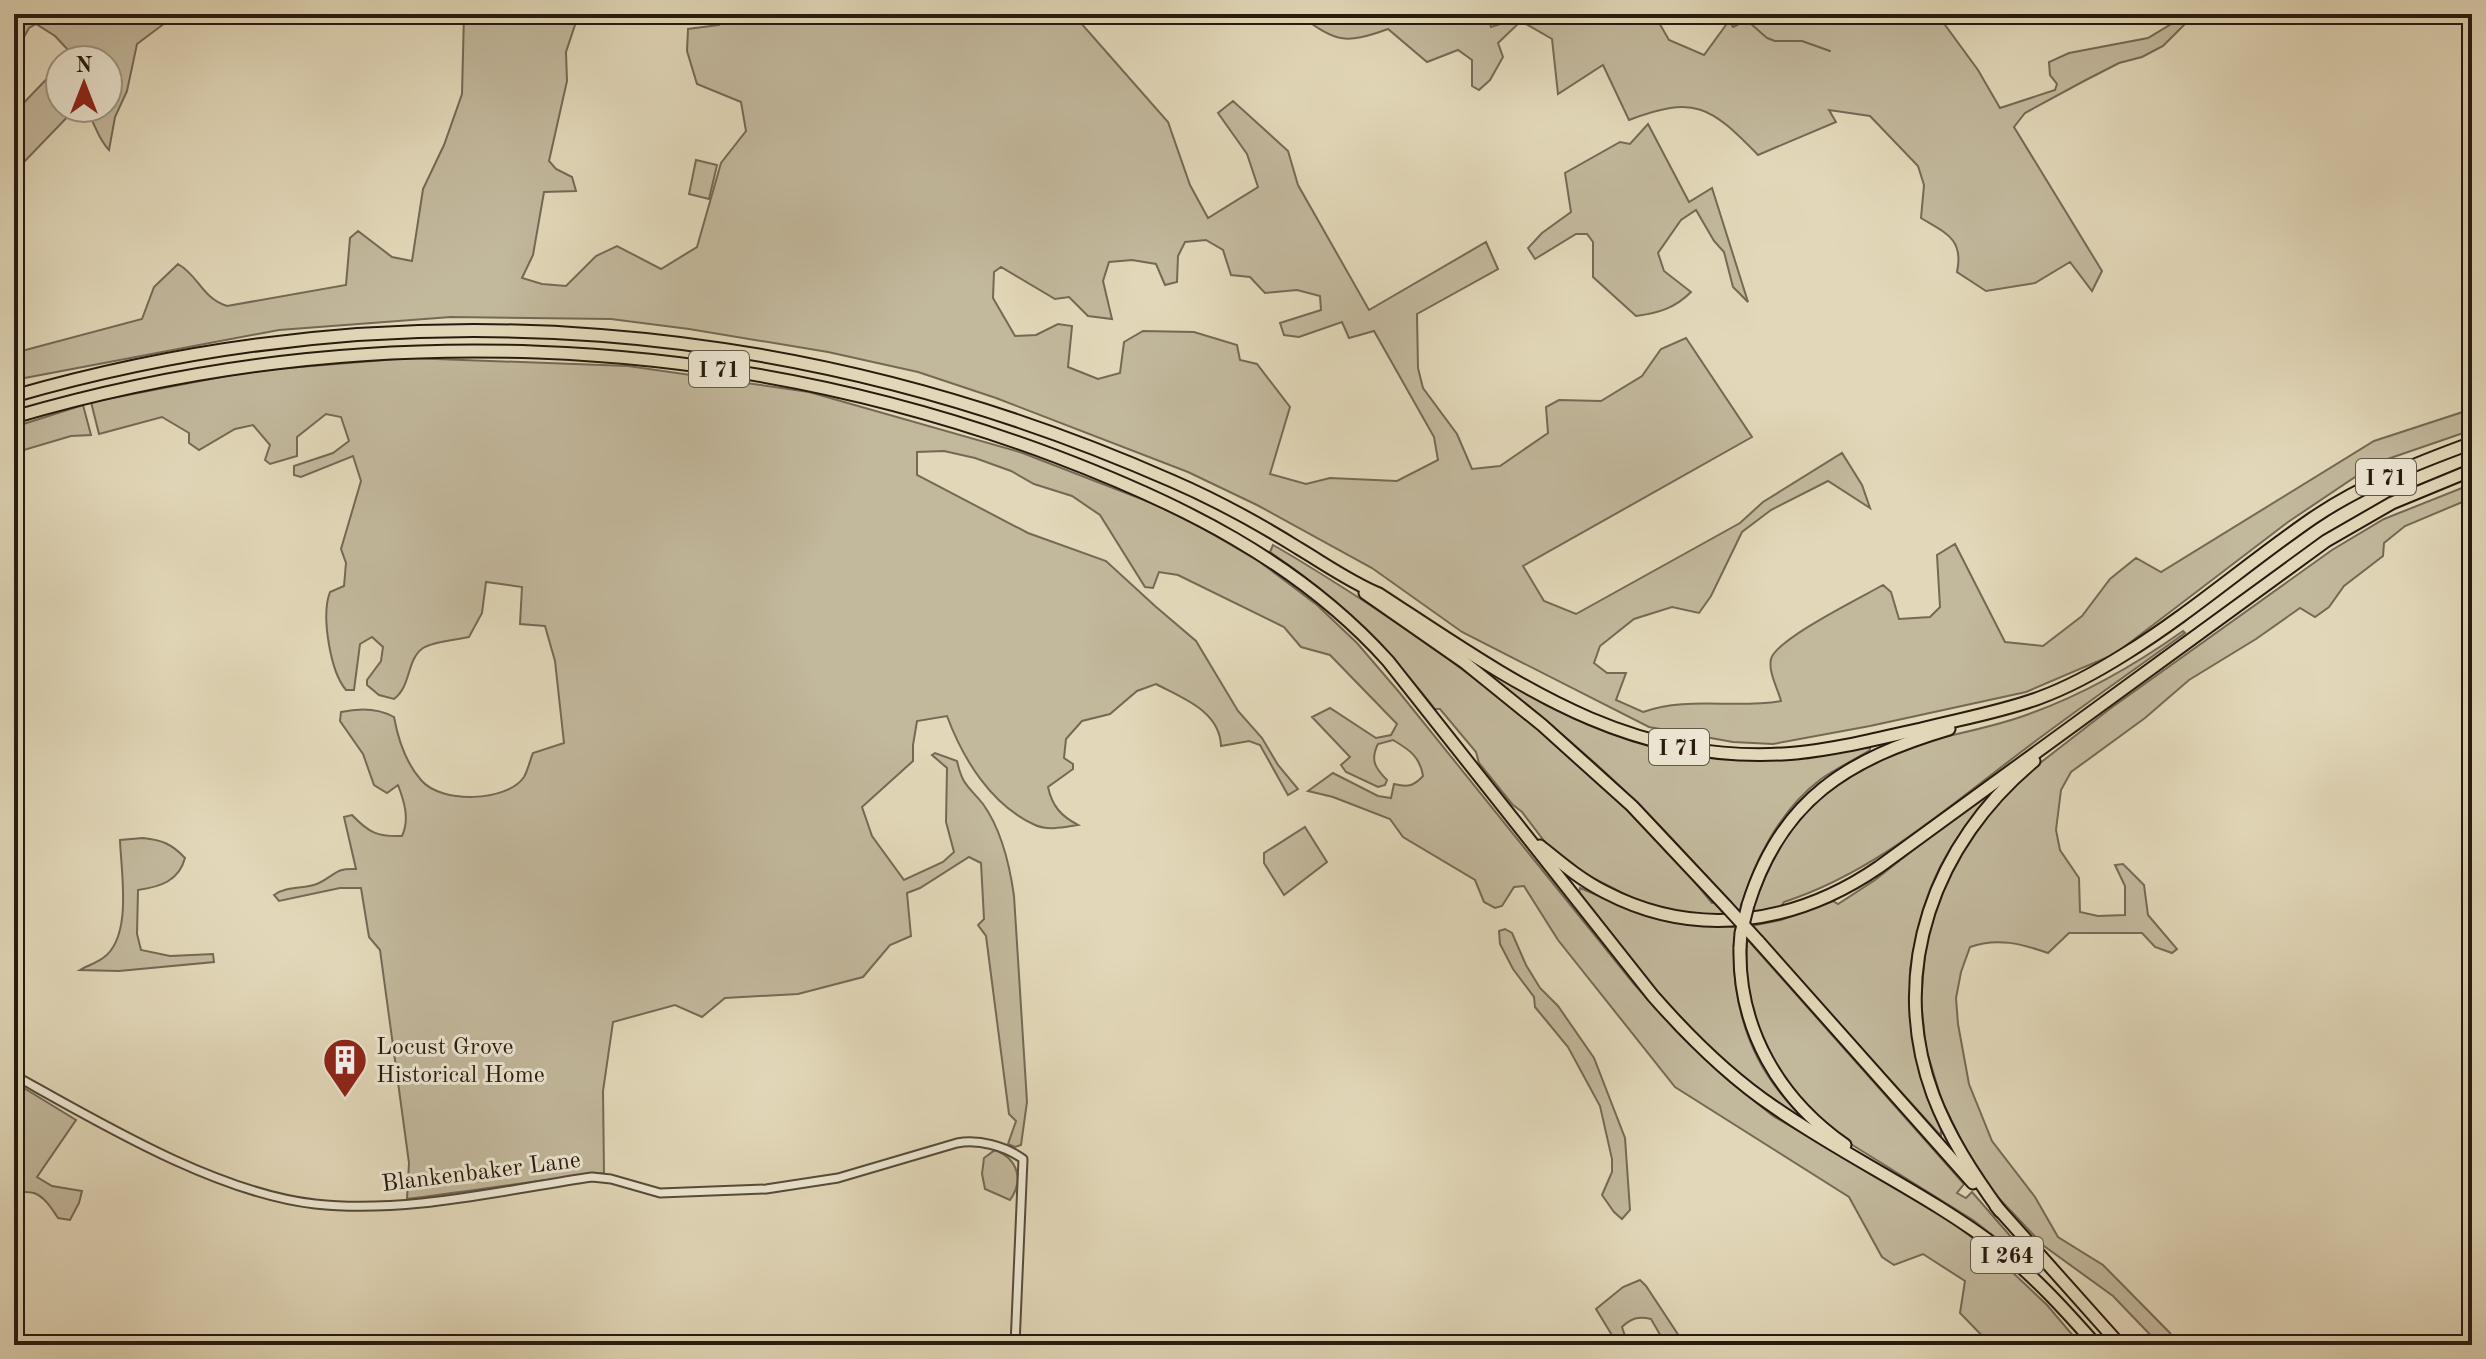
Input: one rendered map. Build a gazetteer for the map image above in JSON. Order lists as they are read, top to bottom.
{
  "streets": {
    "highway": ["I 71", "I 264"],
    "street": ["Blankenbaker Lane"]
  },
  "places": {
    "building": ["Locust Grove Historical Home"]
  },
  "north": "top"
}
